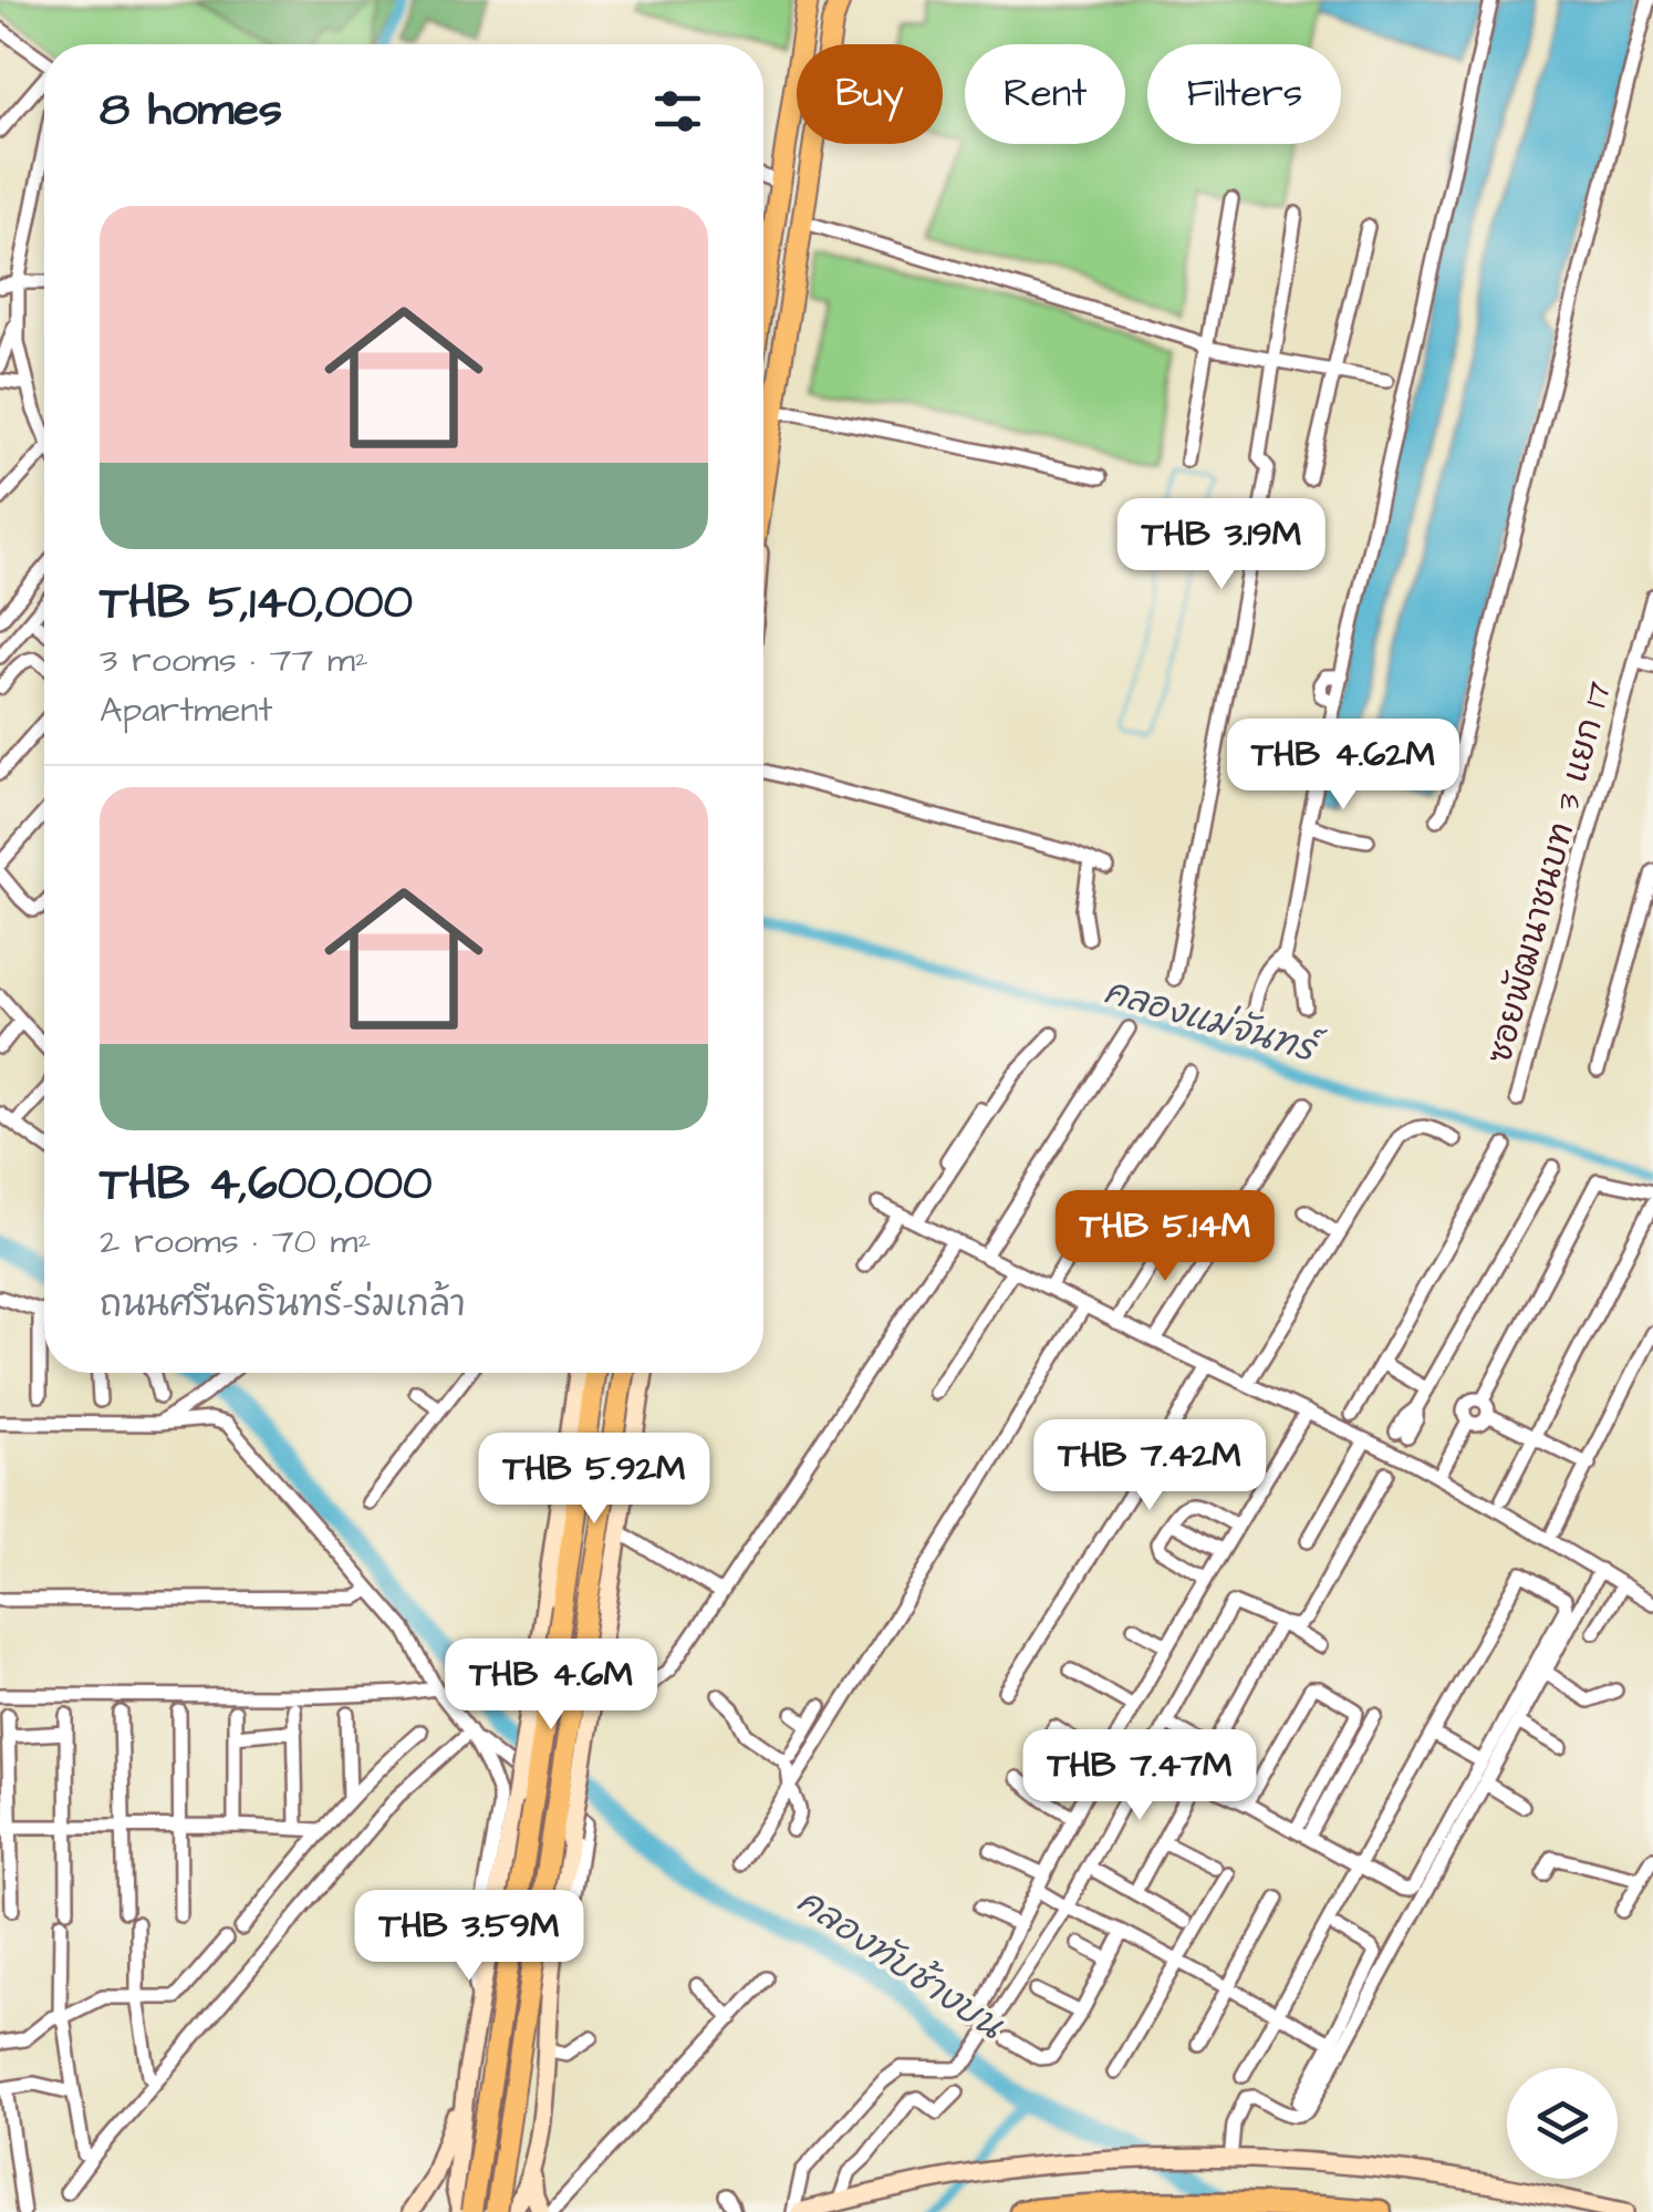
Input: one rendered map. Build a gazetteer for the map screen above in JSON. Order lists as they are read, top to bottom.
{
  "streets": {
    "street": ["ซอยพัฒนาชนบท 3 แยก 17"]
  },
  "water": ["คลองแม่จันทร์", "คลองทับช้างบน"],
  "page": {
    "chip": ["Buy", "Rent", "Filters"],
    "heading": "8 homes",
    "list": [
      {
        "name": "THB 5,140,000",
        "note": "3 rooms · 77 m² · Apartment"
      },
      {
        "name": "THB 4,600,000",
        "note": "2 rooms · 70 m² · ถนนศรีนครินทร์-ร่มเกล้า"
      }
    ],
    "price": [
      "THB 3.19M",
      "THB 4.62M",
      "THB 5.14M",
      "THB 7.42M",
      "THB 5.92M",
      "THB 4.6M",
      "THB 7.47M",
      "THB 3.59M"
    ]
  }
}
